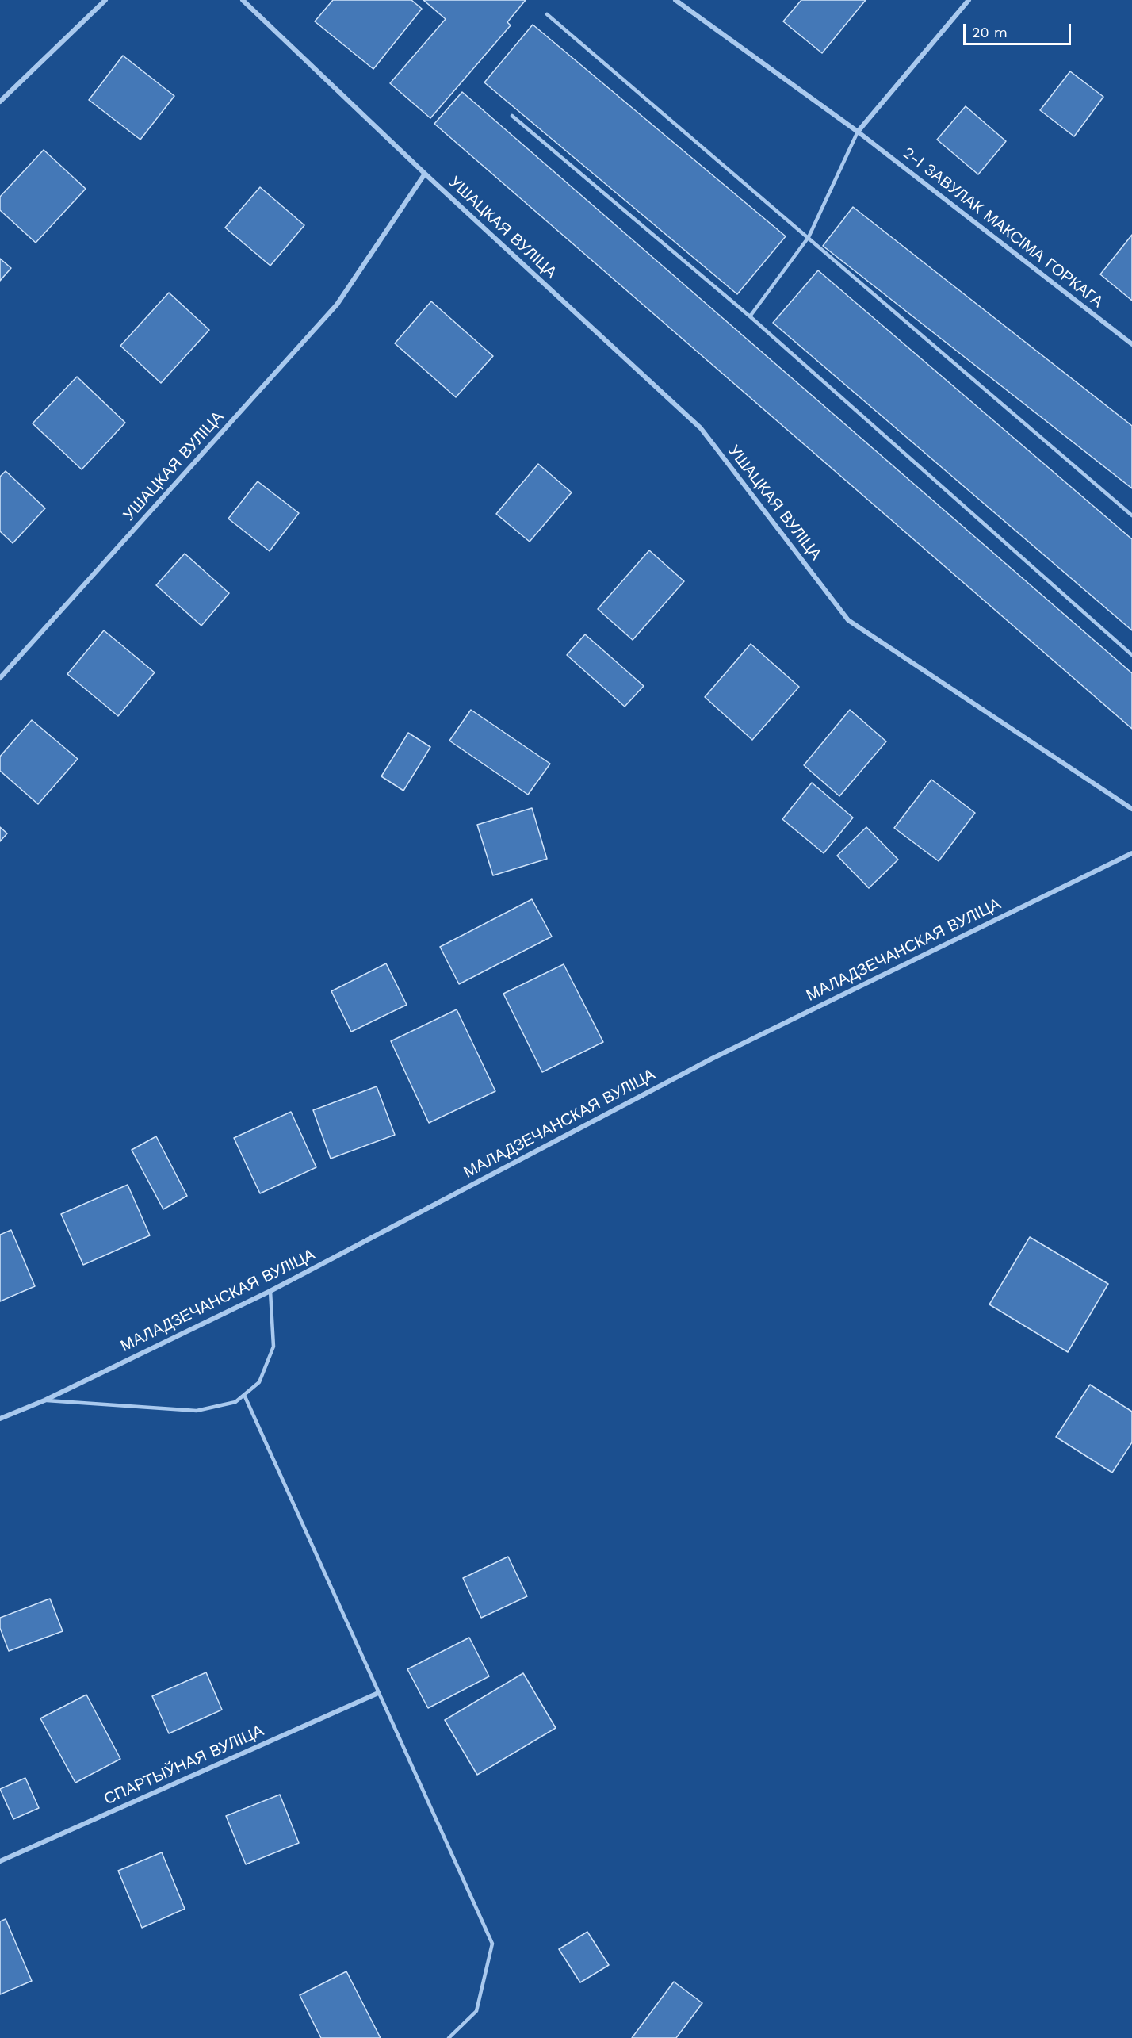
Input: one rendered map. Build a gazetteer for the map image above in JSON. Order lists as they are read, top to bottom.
{
  "streets": {
    "street": [
      "УШАЦКАЯ ВУЛІЦА",
      "2-І ЗАВУЛАК МАКСІМА ГОРКАГА",
      "МАЛАДЗЕЧАНСКАЯ ВУЛІЦА",
      "СПАРТЫЎНАЯ ВУЛІЦА"
    ]
  },
  "scale_bar": "20 m"
}
